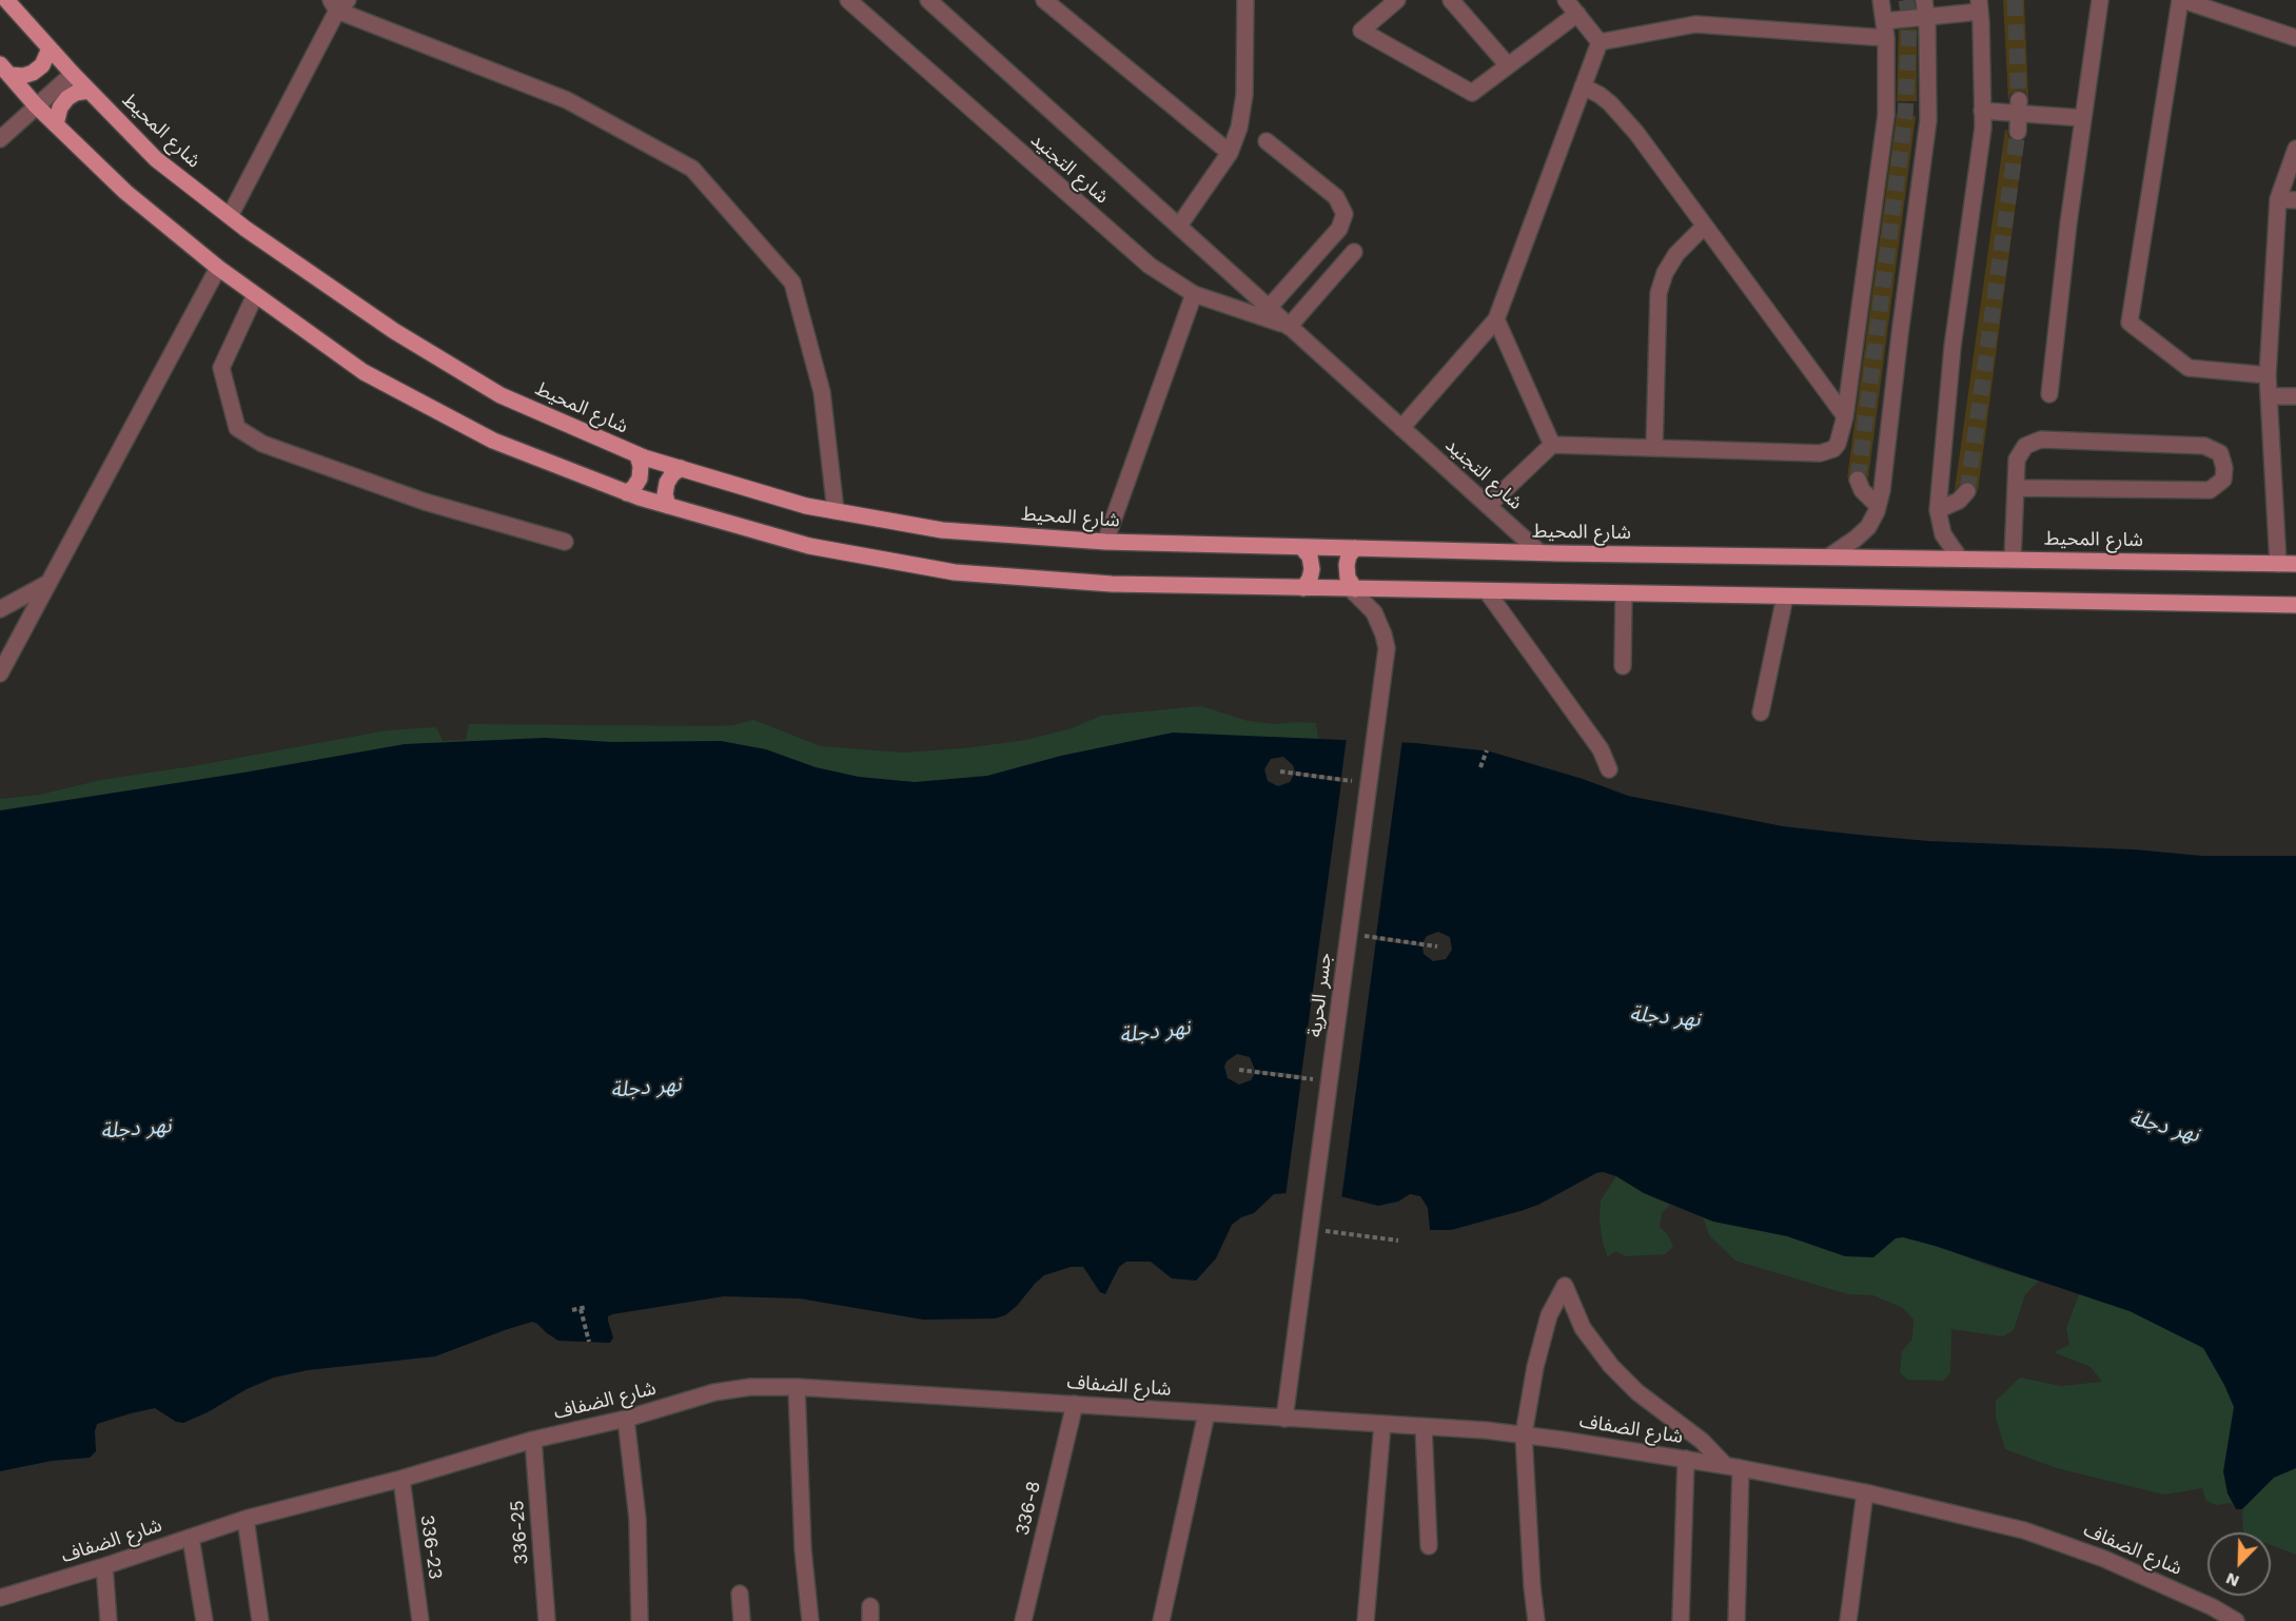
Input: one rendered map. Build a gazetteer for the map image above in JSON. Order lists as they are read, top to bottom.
{
  "streets": {
    "main road": ["شارع المحيط"],
    "street": [
      "شارع التجنيد",
      "جسر الحرية",
      "شارع الضفاف",
      "336-8",
      "336-25",
      "336-23"
    ]
  },
  "crossings": [
    ["شارع المحيط", "شارع التجنيد"],
    ["جسر الحرية", "شارع الضفاف"],
    ["شارع الضفاف", "336-8"],
    ["شارع الضفاف", "336-25"],
    ["شارع الضفاف", "336-23"]
  ],
  "water": ["نهر دجلة"],
  "north": "bottom left"
}
